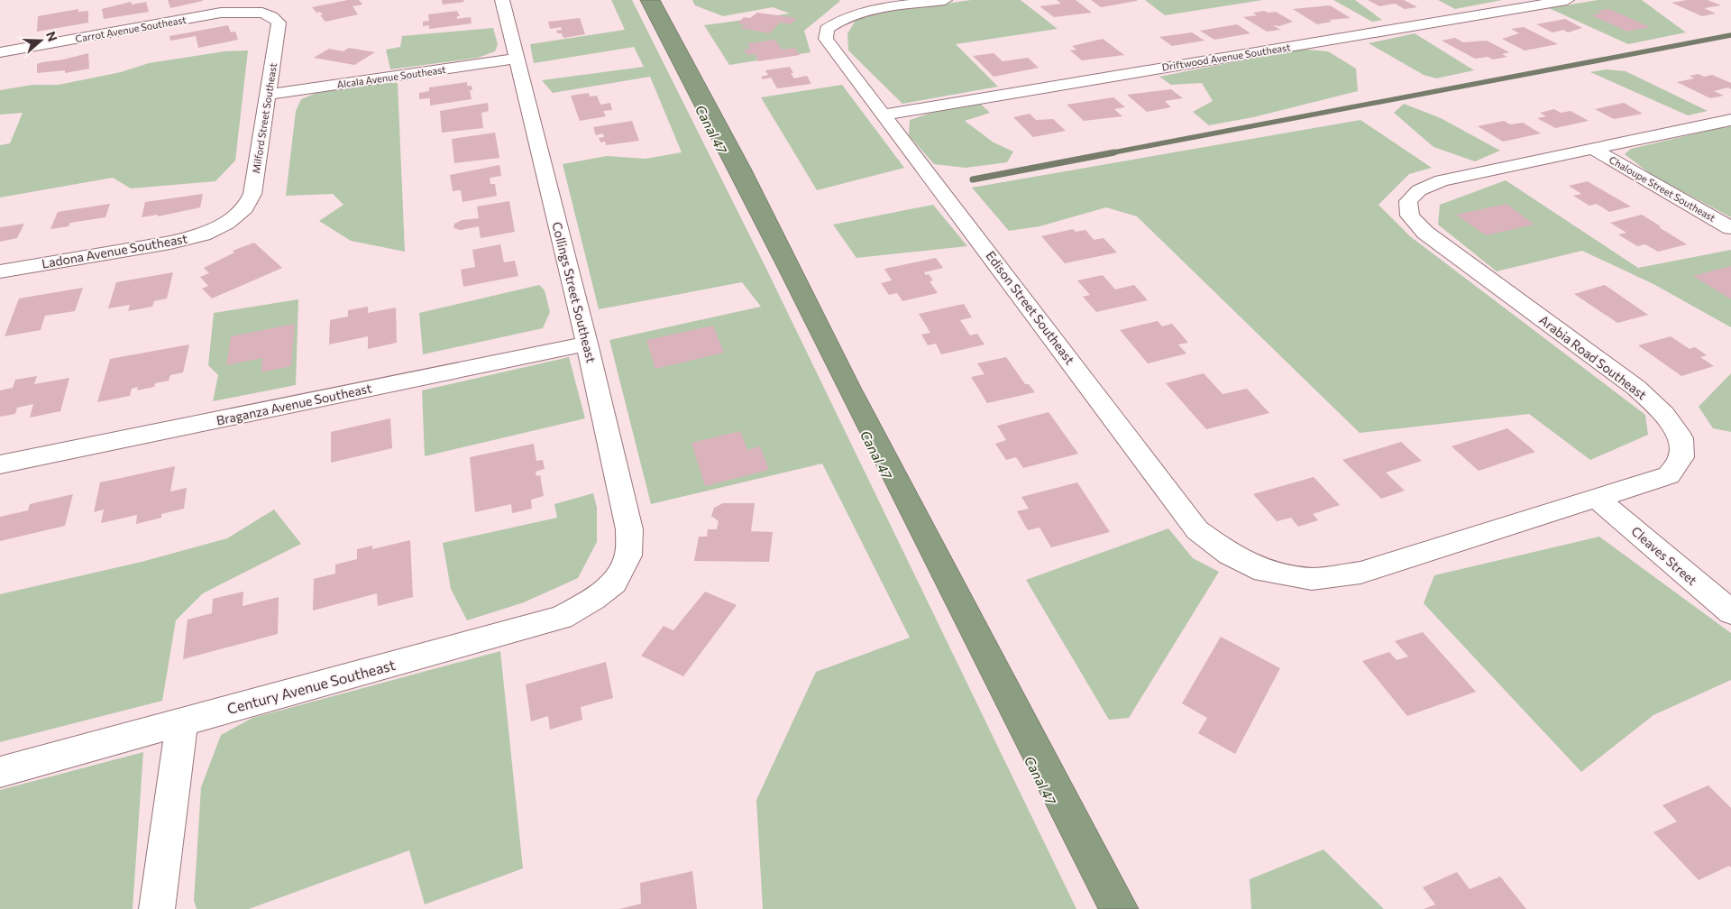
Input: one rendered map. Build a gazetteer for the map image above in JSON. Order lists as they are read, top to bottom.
{
  "streets": {
    "street": [
      "Carrot Avenue Southeast",
      "Driftwood Avenue Southeast",
      "Alcala Avenue Southeast",
      "Milford Street Southeast",
      "Chaloupe Street Southeast",
      "Ladona Avenue Southeast",
      "Collings Street Southeast",
      "Edison Street Southeast",
      "Arabia Road Southeast",
      "Braganza Avenue Southeast",
      "Cleaves Street",
      "Century Avenue Southeast"
    ]
  },
  "crossings": [
    ["Carrot Avenue Southeast", "Milford Street Southeast"],
    ["Driftwood Avenue Southeast", "Edison Street Southeast"],
    ["Alcala Avenue Southeast", "Milford Street Southeast"],
    ["Alcala Avenue Southeast", "Collings Street Southeast"],
    ["Milford Street Southeast", "Ladona Avenue Southeast"],
    ["Chaloupe Street Southeast", "Arabia Road Southeast"],
    ["Collings Street Southeast", "Braganza Avenue Southeast"],
    ["Collings Street Southeast", "Century Avenue Southeast"],
    ["Edison Street Southeast", "Arabia Road Southeast"],
    ["Arabia Road Southeast", "Cleaves Street"]
  ],
  "water": ["Canal 47"],
  "north": "right"
}
